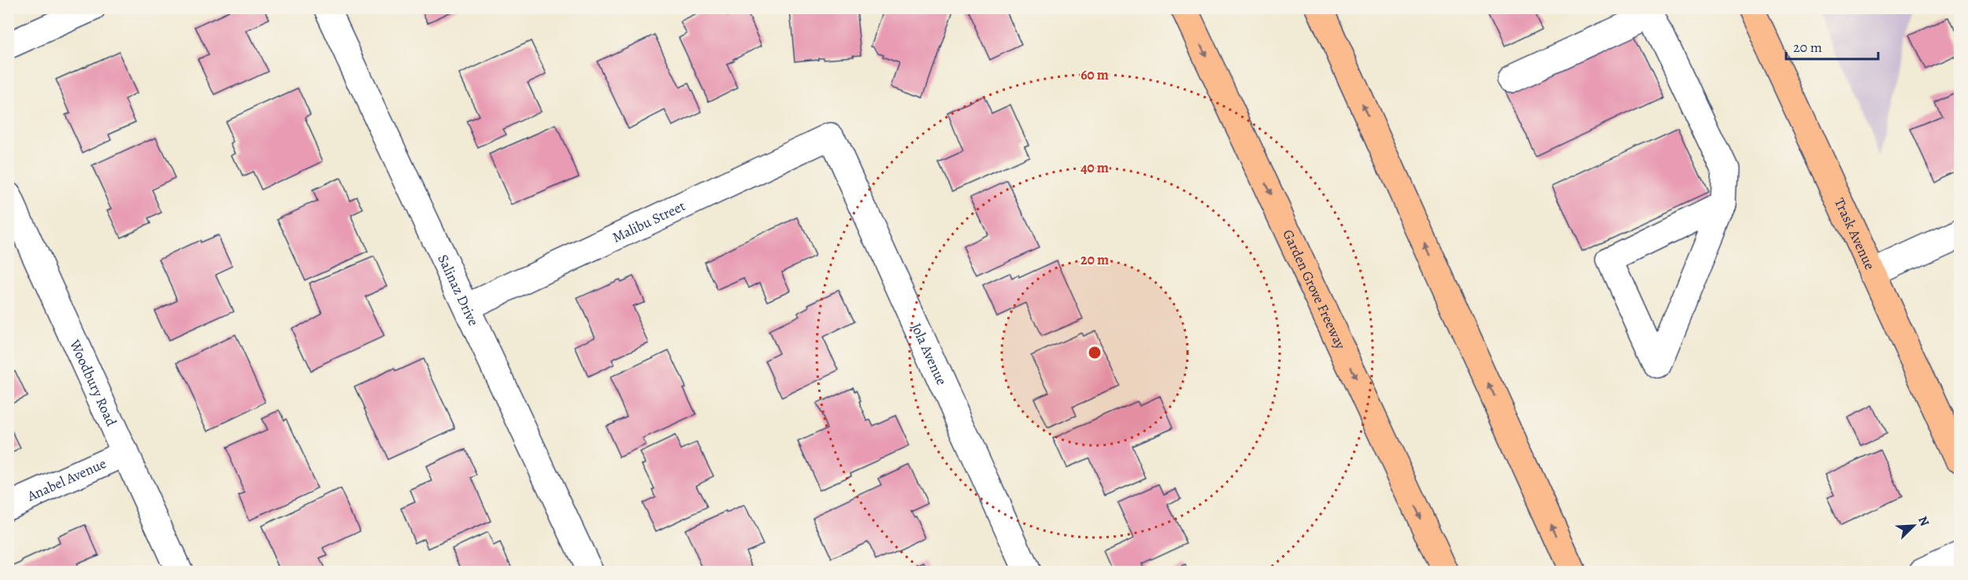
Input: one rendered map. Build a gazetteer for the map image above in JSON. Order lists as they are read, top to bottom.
{
  "streets": {
    "main road": ["Trask Avenue", "Garden Grove Freeway"],
    "street": [
      "Malibu Street",
      "Salinaz Drive",
      "Jola Avenue",
      "Woodbury Road",
      "Anabel Avenue"
    ]
  },
  "crossings": [
    ["Malibu Street", "Salinaz Drive"],
    ["Malibu Street", "Jola Avenue"],
    ["Woodbury Road", "Anabel Avenue"]
  ],
  "scale_bar": "20 m",
  "north": "top right",
  "rings": ["60 m", "40 m", "20 m"]
}
